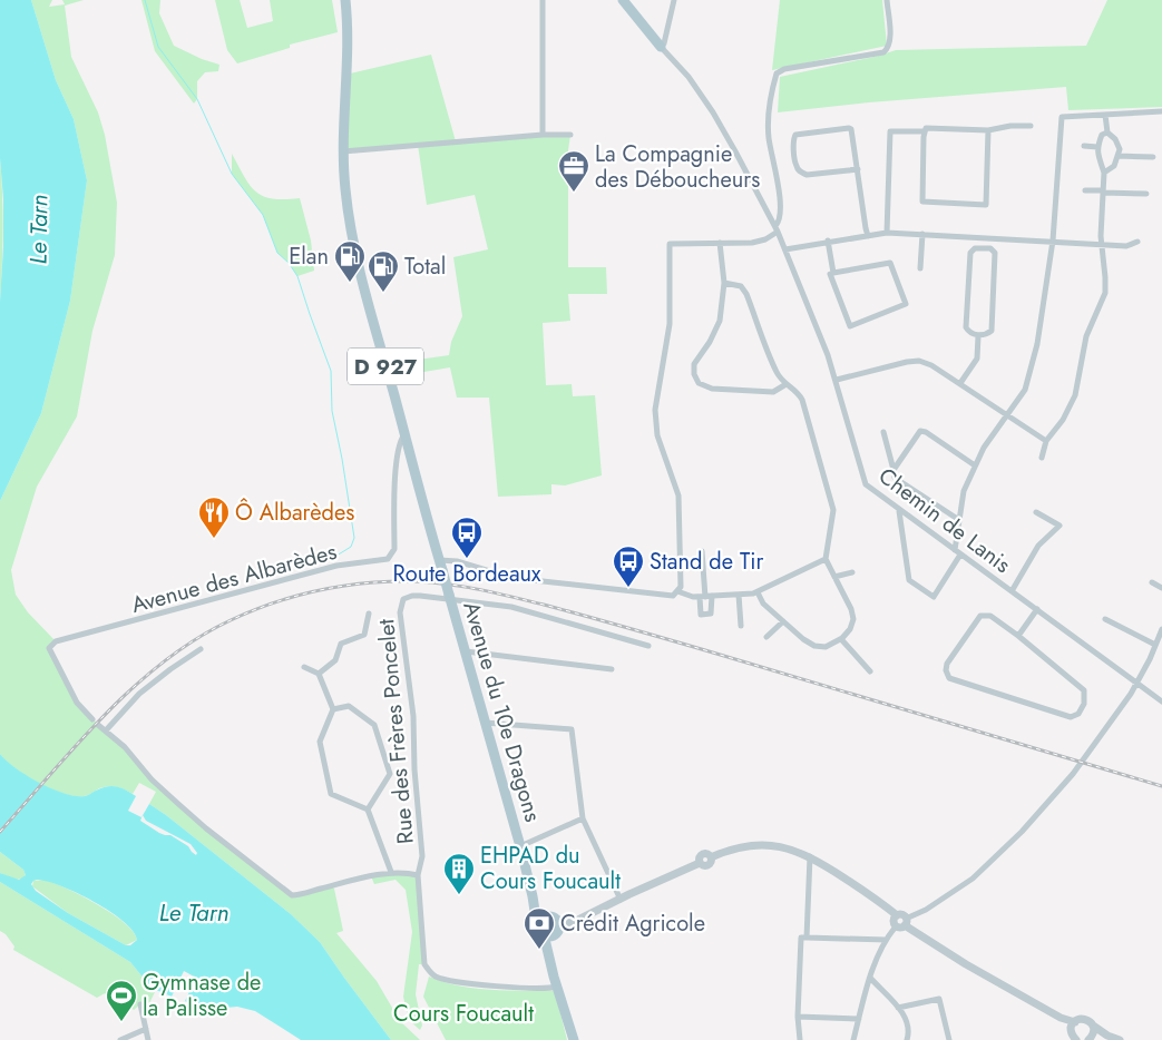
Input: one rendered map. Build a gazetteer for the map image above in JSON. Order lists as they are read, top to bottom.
{
  "streets": {
    "main road": ["D 927", "Avenue du 10e Dragons"],
    "street": ["Chemin de Lanis", "Avenue des Albarèdes", "Rue des Frères Poncelet"]
  },
  "crossings": [
    ["D 927", "Avenue des Albarèdes"],
    ["D 927", "Avenue du 10e Dragons"],
    ["Avenue du 10e Dragons", "Rue des Frères Poncelet"]
  ],
  "water": ["Le Tarn"],
  "parks": ["Cours Foucault"],
  "places": {
    "office": ["La Compagnie des Déboucheurs"],
    "fuel station": ["Elan", "Total"],
    "restaurant": ["Ô Albarèdes"],
    "bus stop": ["Route Bordeaux", "Stand de Tir"],
    "building": ["EHPAD du Cours Foucault"],
    "bank": ["Crédit Agricole"],
    "sports": ["Gymnase de la Palisse"]
  }
}
